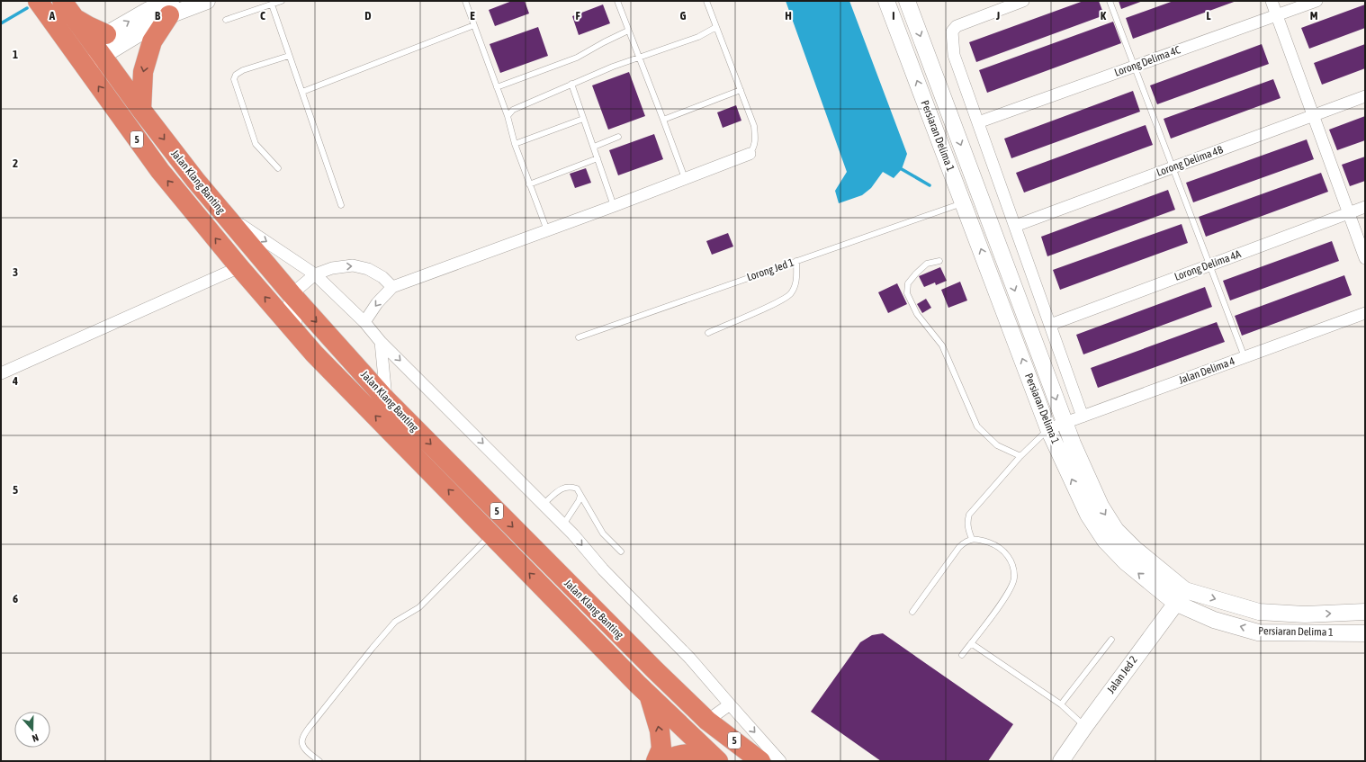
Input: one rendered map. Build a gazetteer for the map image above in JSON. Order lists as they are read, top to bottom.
{
  "streets": {
    "highway": ["5", "Jalan Klang Banting"],
    "street": [
      "Lorong Delima 4C",
      "Persiaran Delima 1",
      "Lorong Delima 4B",
      "Lorong Delima 4A",
      "Jalan Delima 4",
      "Jalan Jed 2"
    ],
    "lane": ["Lorong Jed 1"]
  },
  "crossings": [
    ["Persiaran Delima 1", "Lorong Jed 1"],
    ["Persiaran Delima 1", "Jalan Delima 4"],
    ["Persiaran Delima 1", "Jalan Jed 2"]
  ],
  "north": "bottom",
  "grid": {
    "columns": [
      "A",
      "B",
      "C",
      "D",
      "E",
      "F",
      "G",
      "H",
      "I",
      "J",
      "K",
      "L",
      "M"
    ],
    "rows": [
      "1",
      "2",
      "3",
      "4",
      "5",
      "6"
    ]
  }
}
